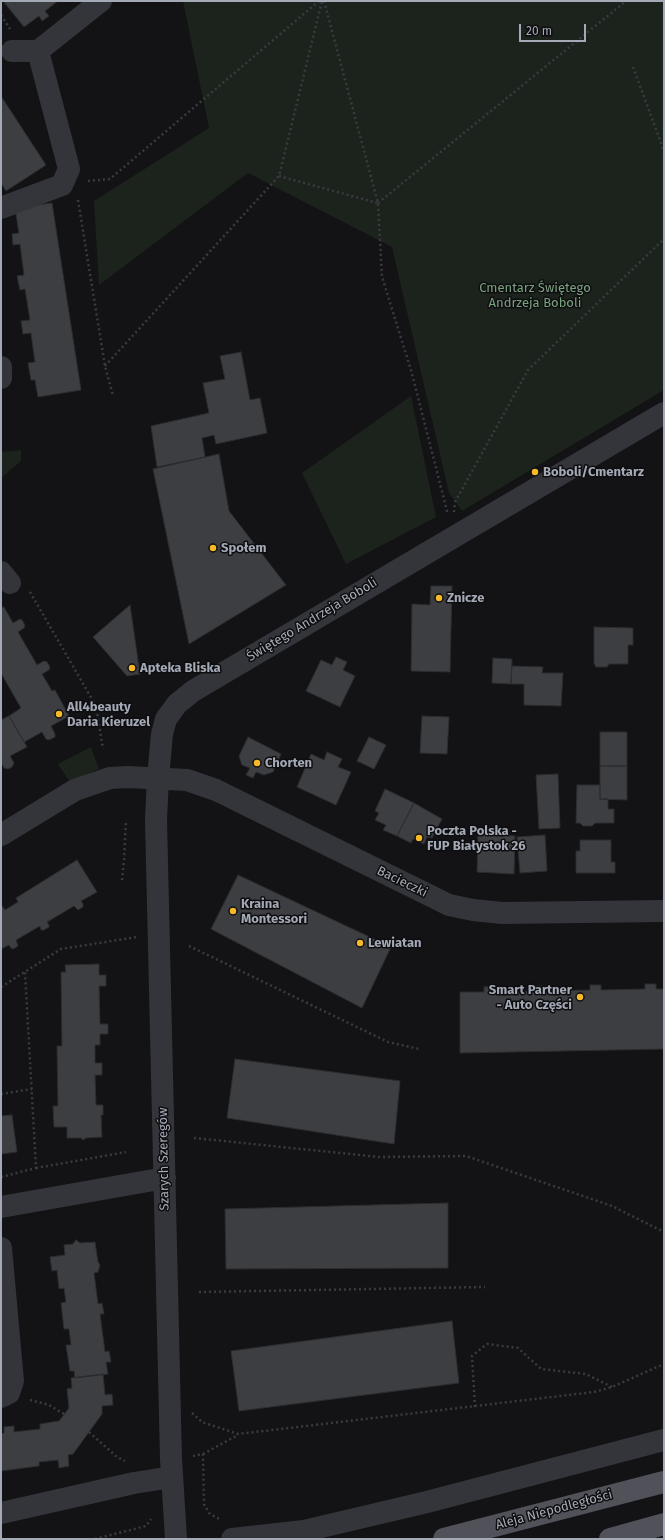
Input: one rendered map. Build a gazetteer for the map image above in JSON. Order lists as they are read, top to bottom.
{
  "streets": {
    "main road": ["Aleja Niepodległości"],
    "street": ["Świętego Andrzeja Boboli", "Bacieczki", "Szarych Szeregów"]
  },
  "crossings": [
    ["Świętego Andrzeja Boboli", "Bacieczki"],
    ["Świętego Andrzeja Boboli", "Szarych Szeregów"],
    ["Bacieczki", "Szarych Szeregów"]
  ],
  "parks": ["Cmentarz Świętego Andrzeja Boboli"],
  "places": [
    "Boboli/Cmentarz",
    "Społem",
    "Znicze",
    "Apteka Bliska",
    "All4beauty Daria Kieruzel",
    "Chorten",
    "Poczta Polska - FUP Białystok 26",
    "Kraina Montessori",
    "Lewiatan",
    "Smart Partner - Auto Części"
  ],
  "scale_bar": "20 m"
}
